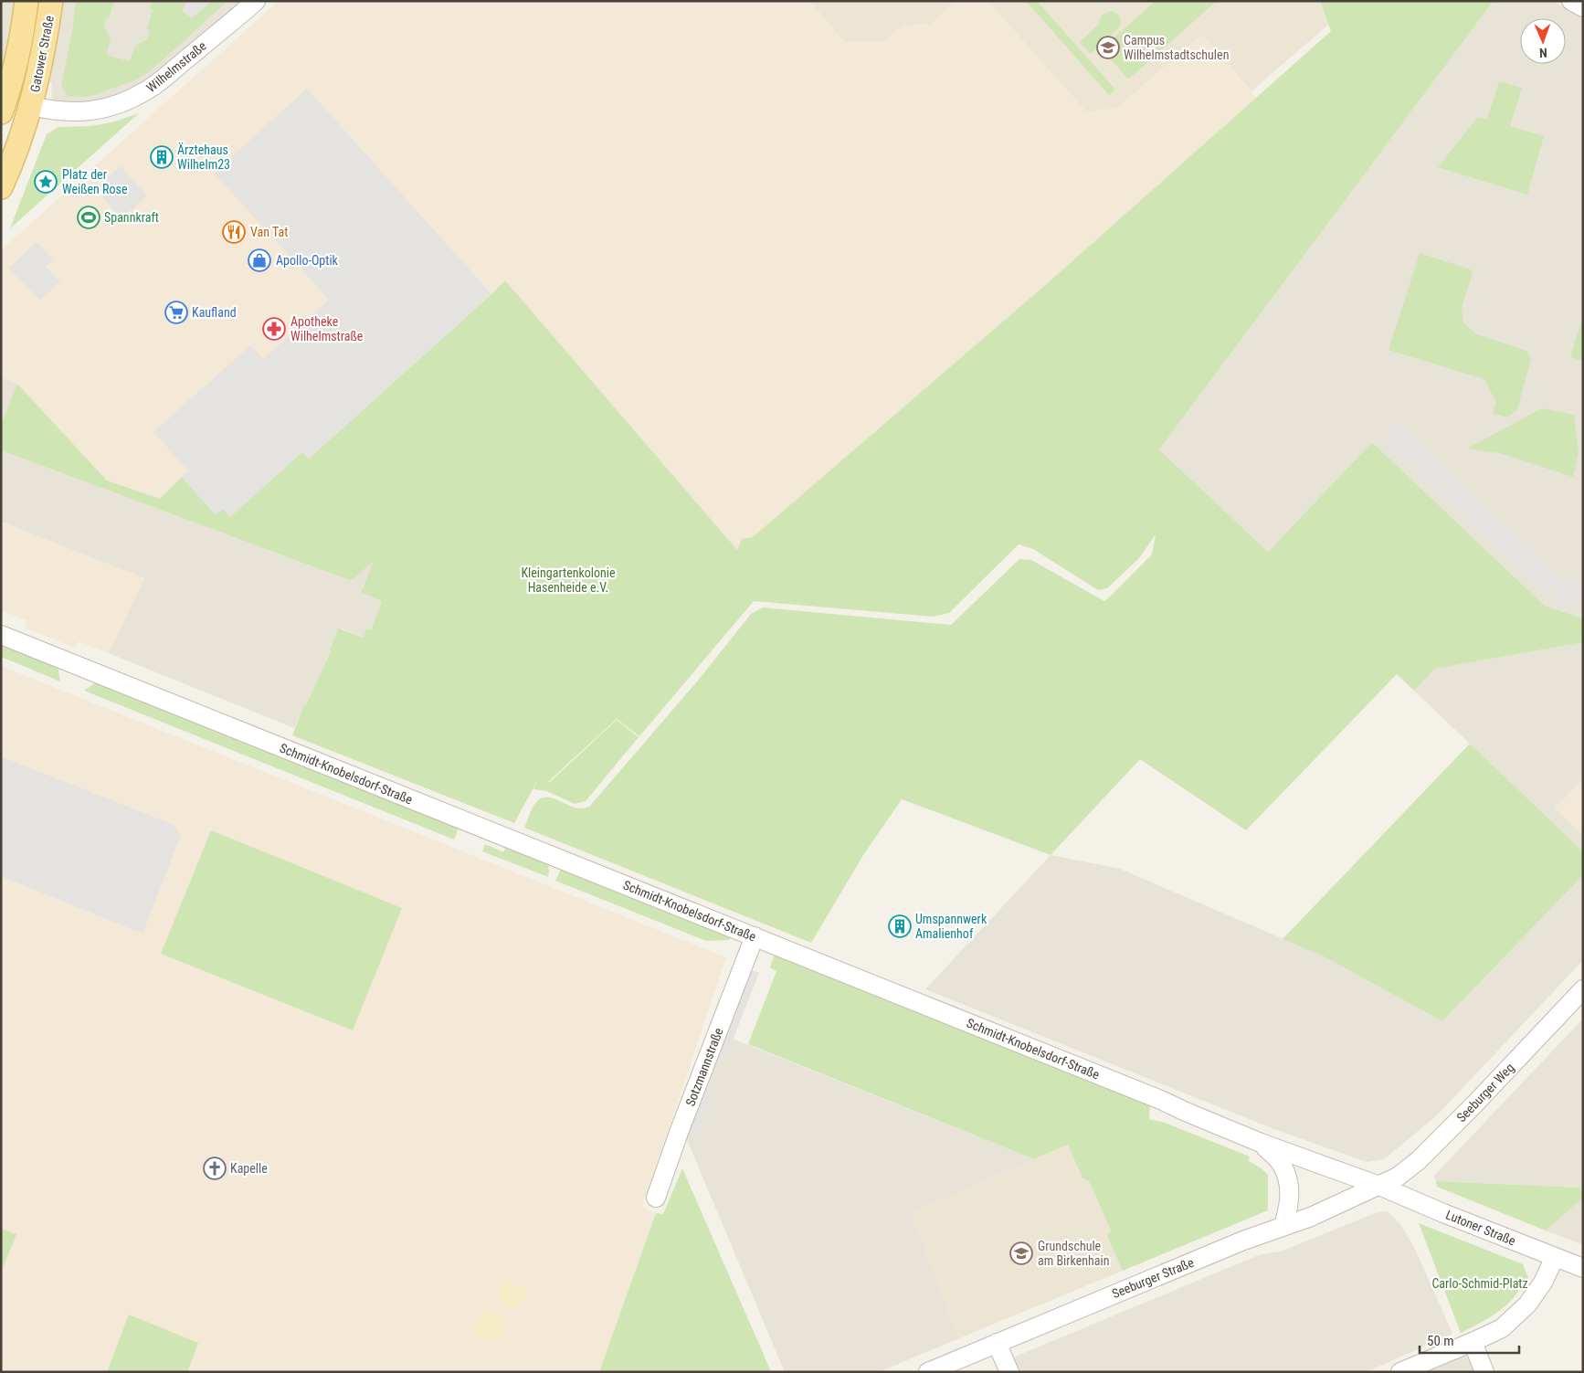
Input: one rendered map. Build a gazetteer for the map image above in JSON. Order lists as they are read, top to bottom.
{
  "streets": {
    "main road": ["Gatower Straße", "Wilhelmstraße"],
    "street": [
      "Schmidt-Knobelsdorf-Straße",
      "Sotzmannstraße",
      "Seeburger Weg",
      "Lutoner Straße",
      "Seeburger Straße"
    ]
  },
  "crossings": [
    ["Gatower Straße", "Wilhelmstraße"],
    ["Schmidt-Knobelsdorf-Straße", "Sotzmannstraße"],
    ["Schmidt-Knobelsdorf-Straße", "Seeburger Weg"],
    ["Schmidt-Knobelsdorf-Straße", "Lutoner Straße"],
    ["Schmidt-Knobelsdorf-Straße", "Seeburger Straße"],
    ["Seeburger Weg", "Lutoner Straße"],
    ["Seeburger Weg", "Seeburger Straße"],
    ["Lutoner Straße", "Seeburger Straße"]
  ],
  "parks": ["Kleingartenkolonie Hasenheide e.V.", "Carlo-Schmid-Platz"],
  "places": {
    "school or university": ["Campus Wilhelmstadtschulen", "Grundschule am Birkenhain"],
    "building": ["Ärztehaus Wilhelm23", "Umspannwerk Amalienhof"],
    "place": ["Platz der Weißen Rose"],
    "sports": ["Spannkraft"],
    "restaurant": ["Van Tat"],
    "shop": ["Apollo-Optik"],
    "supermarket": ["Kaufland"],
    "pharmacy": ["Apotheke Wilhelmstraße"],
    "church": ["Kapelle"]
  },
  "scale_bar": "50 m",
  "north": "bottom"
}
